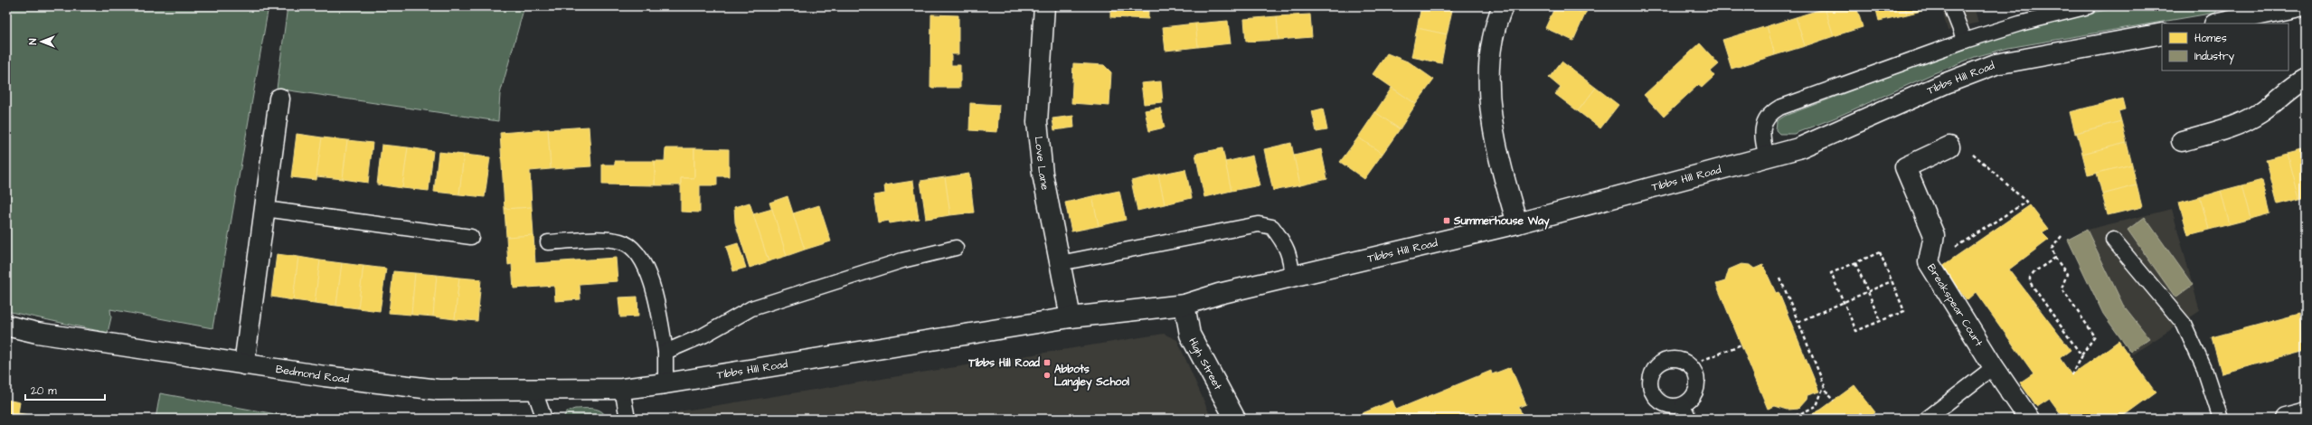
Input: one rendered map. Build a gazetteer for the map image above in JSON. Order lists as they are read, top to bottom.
{
  "streets": {
    "street": [
      "Tibbs Hill Road",
      "Love Lane",
      "Breakspear Court",
      "High Street",
      "Bedmond Road"
    ]
  },
  "crossings": [
    ["Tibbs Hill Road", "Love Lane"],
    ["Tibbs Hill Road", "High Street"],
    ["Tibbs Hill Road", "Bedmond Road"]
  ],
  "places": {
    "transit": ["Summerhouse Way", "Tibbs Hill Road"],
    "other": ["Abbots Langley School"]
  },
  "legend": ["Homes", "Industry"],
  "scale_bar": "20 m",
  "north": "left"
}
